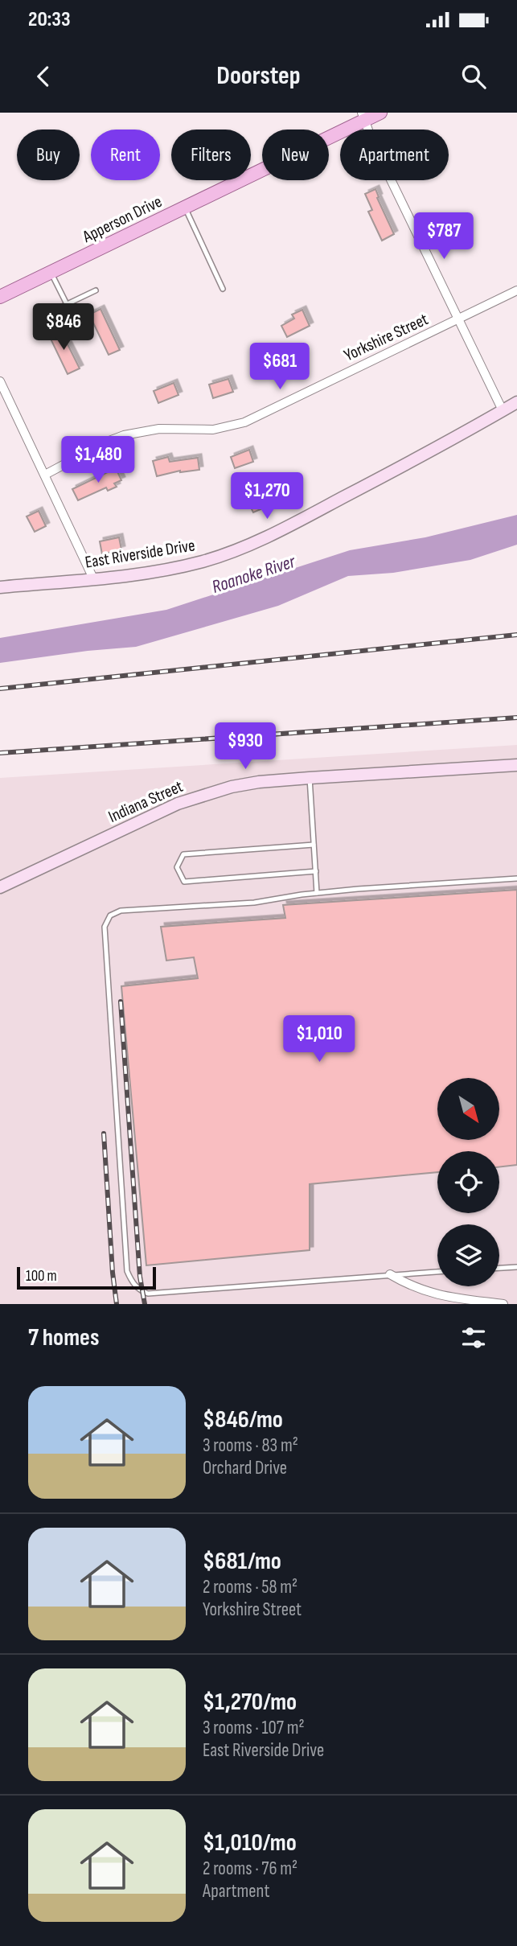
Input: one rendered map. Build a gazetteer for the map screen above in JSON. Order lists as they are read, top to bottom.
{
  "streets": {
    "main road": ["Apperson Drive"],
    "street": ["Yorkshire Street", "East Riverside Drive", "Indiana Street"]
  },
  "water": ["Roanoke River"],
  "scale_bar": "100 m",
  "north": "bottom right",
  "page": {
    "status": "20:33",
    "header": "Doorstep",
    "chip": [
      "Buy",
      "Rent",
      "Filters",
      "New",
      "Apartment"
    ],
    "price": [
      "$787",
      "$846",
      "$681",
      "$1,480",
      "$1,270",
      "$930",
      "$1,010"
    ],
    "scale": "100 m",
    "heading": "7 homes",
    "list": [
      {
        "name": "$846/mo",
        "note": "3 rooms · 83 m² · Orchard Drive"
      },
      {
        "name": "$681/mo",
        "note": "2 rooms · 58 m² · Yorkshire Street"
      },
      {
        "name": "$1,270/mo",
        "note": "3 rooms · 107 m² · East Riverside Drive"
      },
      {
        "name": "$1,010/mo",
        "note": "2 rooms · 76 m² · Apartment"
      }
    ]
  }
}
